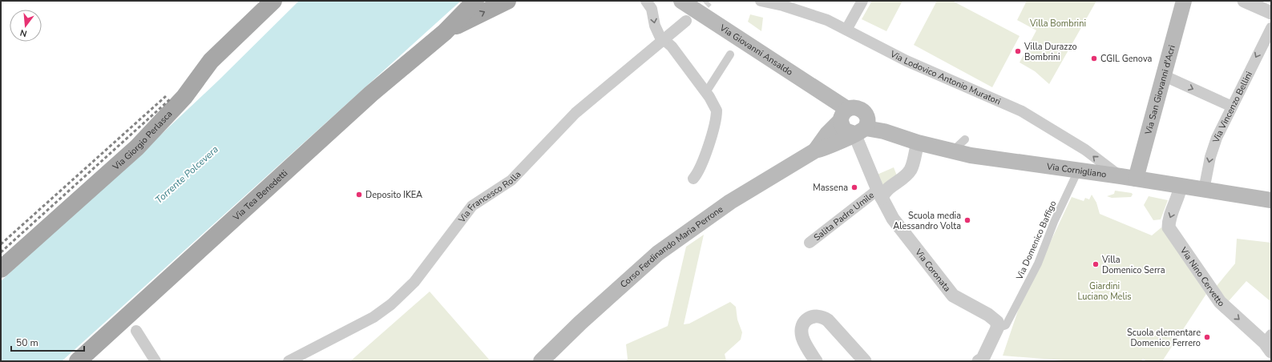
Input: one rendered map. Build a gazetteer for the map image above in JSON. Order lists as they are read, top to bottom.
{
  "streets": {
    "main road": [
      "Via Giovanni Ansaldo",
      "Via San Giovanni d'Acri",
      "Via Giorgio Perlasca",
      "Via Cornigliano",
      "Via Tea Benedetti",
      "Corso Ferdinando Maria Perrone"
    ],
    "street": [
      "Via Lodovico Antonio Muratori",
      "Via Vincenzo Bellini",
      "Via Francesco Rolla",
      "Salita Padre Umile",
      "Via Domenico Baffigo",
      "Via Coronata",
      "Via Nino Cervetto"
    ]
  },
  "crossings": [
    ["Via Giovanni Ansaldo", "Via Cornigliano"],
    ["Via Lodovico Antonio Muratori", "Via San Giovanni d'Acri"],
    ["Via Lodovico Antonio Muratori", "Via Cornigliano"],
    ["Via San Giovanni d'Acri", "Via Cornigliano"],
    ["Via Vincenzo Bellini", "Via Cornigliano"],
    ["Via Cornigliano", "Via Domenico Baffigo"],
    ["Via Cornigliano", "Via Nino Cervetto"],
    ["Salita Padre Umile", "Via Coronata"],
    ["Via Domenico Baffigo", "Via Coronata"]
  ],
  "one_way": ["Via Lodovico Antonio Muratori", "Via Vincenzo Bellini", "Via Nino Cervetto"],
  "water": ["Torrente Polcevera"],
  "parks": ["Villa Bombrini", "Giardini Luciano Melis"],
  "places": [
    "Villa Durazzo Bombrini",
    "CGIL Genova",
    "Massena",
    "Deposito IKEA",
    "Scuola media Alessandro Volta",
    "Villa Domenico Serra",
    "Scuola elementare Domenico Ferrero"
  ],
  "scale_bar": "50 m",
  "north": "bottom"
}
